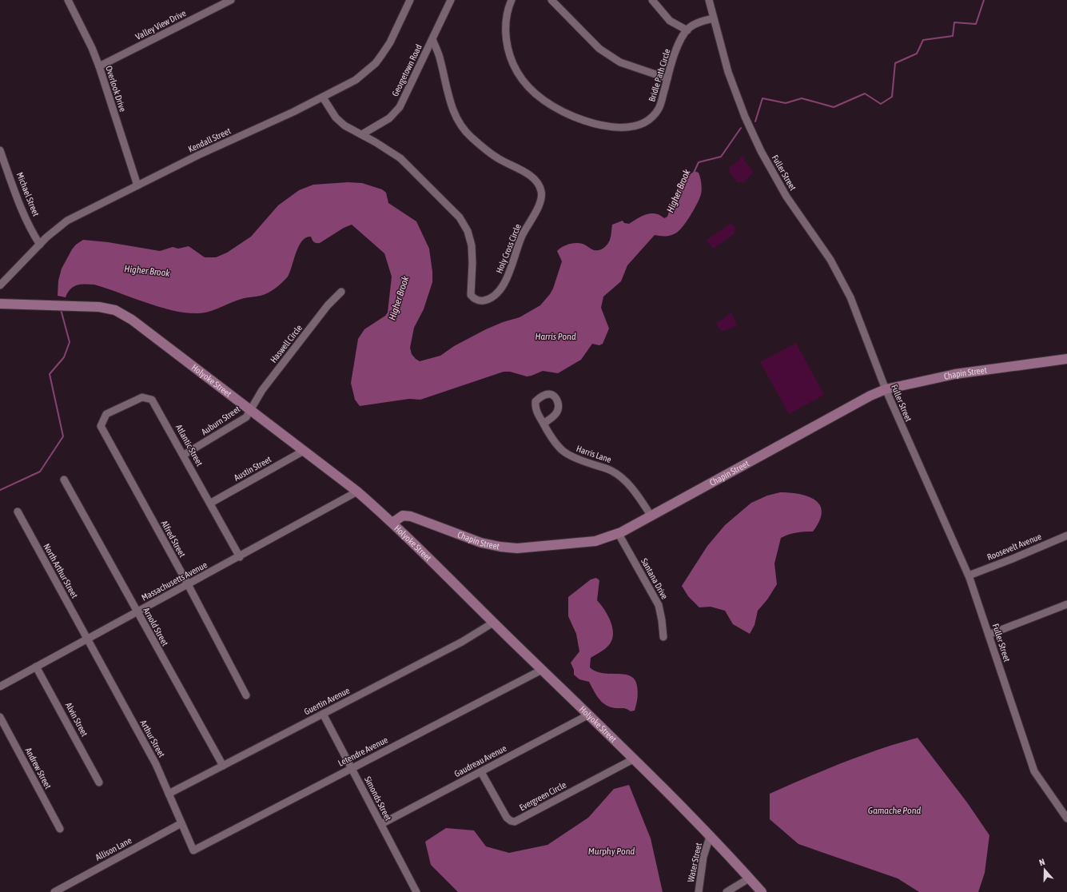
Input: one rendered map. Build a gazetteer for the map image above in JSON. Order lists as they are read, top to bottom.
{
  "streets": {
    "main road": ["Chapin Street", "Holyoke Street"],
    "street": [
      "Valley View Drive",
      "Georgetown Road",
      "Bridle Path Circle",
      "Overlook Drive",
      "Kendall Street",
      "Fuller Street",
      "Michael Street",
      "Holy Cross Circle",
      "Haswell Circle",
      "Auburn Street",
      "Atlantic Street",
      "Harris Lane",
      "Austin Street",
      "Alfred Street",
      "Roosevelt Avenue",
      "North Arthur Street",
      "Santana Drive",
      "Massachusetts Avenue",
      "Arnold Street",
      "Guertin Avenue",
      "Alvin Street",
      "Arthur Street",
      "Letendre Avenue",
      "Gaudreau Avenue",
      "Andrew Street",
      "Evergreen Circle",
      "Simonds Street",
      "Allison Lane",
      "Water Street"
    ]
  },
  "crossings": [
    ["Valley View Drive", "Overlook Drive"],
    ["Georgetown Road", "Holy Cross Circle"],
    ["Bridle Path Circle", "Fuller Street"],
    ["Overlook Drive", "Kendall Street"],
    ["Kendall Street", "Michael Street"],
    ["Kendall Street", "Holy Cross Circle"],
    ["Fuller Street", "Chapin Street"],
    ["Fuller Street", "Roosevelt Avenue"],
    ["Haswell Circle", "Holyoke Street"],
    ["Haswell Circle", "Auburn Street"],
    ["Chapin Street", "Holyoke Street"],
    ["Chapin Street", "Harris Lane"],
    ["Chapin Street", "Santana Drive"],
    ["Holyoke Street", "Auburn Street"],
    ["Holyoke Street", "Austin Street"],
    ["Holyoke Street", "Massachusetts Avenue"],
    ["Holyoke Street", "Guertin Avenue"],
    ["Holyoke Street", "Letendre Avenue"],
    ["Holyoke Street", "Gaudreau Avenue"],
    ["Holyoke Street", "Evergreen Circle"],
    ["Holyoke Street", "Water Street"],
    ["Auburn Street", "Atlantic Street"],
    ["Atlantic Street", "Austin Street"],
    ["Atlantic Street", "Alfred Street"],
    ["Atlantic Street", "Massachusetts Avenue"],
    ["Alfred Street", "Massachusetts Avenue"],
    ["North Arthur Street", "Massachusetts Avenue"],
    ["North Arthur Street", "Arthur Street"],
    ["Massachusetts Avenue", "Arnold Street"],
    ["Massachusetts Avenue", "Alvin Street"],
    ["Massachusetts Avenue", "Arthur Street"],
    ["Arnold Street", "Guertin Avenue"],
    ["Guertin Avenue", "Arthur Street"],
    ["Guertin Avenue", "Simonds Street"],
    ["Arthur Street", "Letendre Avenue"],
    ["Arthur Street", "Allison Lane"],
    ["Letendre Avenue", "Simonds Street"],
    ["Gaudreau Avenue", "Evergreen Circle"],
    ["Gaudreau Avenue", "Simonds Street"]
  ],
  "water": [
    "Higher Brook",
    "Harris Pond",
    "Gamache Pond",
    "Murphy Pond"
  ],
  "north": "top"
}
